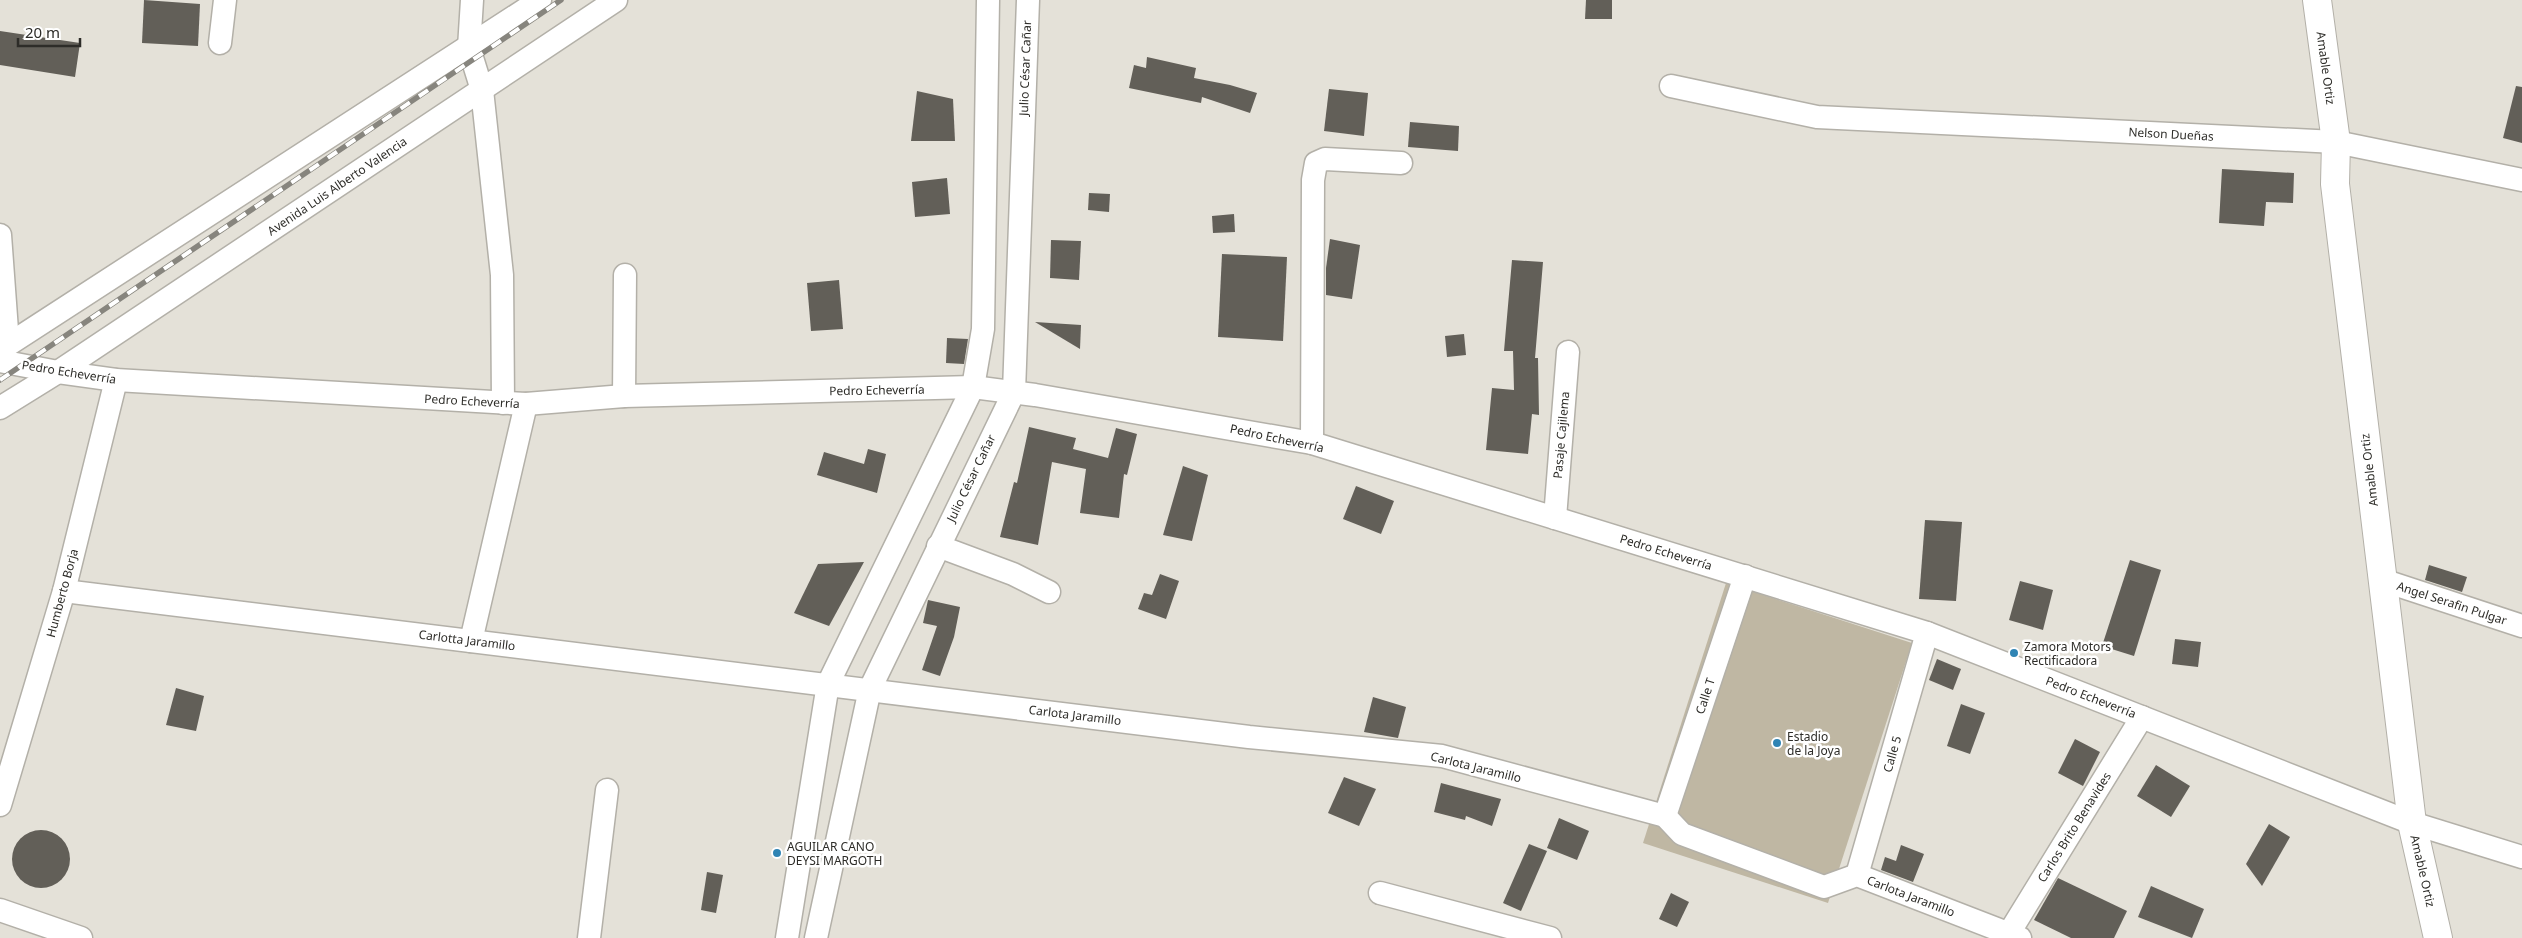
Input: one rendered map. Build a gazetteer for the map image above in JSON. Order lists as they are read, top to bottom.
{
  "streets": {
    "street": [
      "Julio César Cañar",
      "Amable Ortiz",
      "Nelson Dueñas",
      "Avenida Luis Alberto Valencia",
      "Pedro Echeverría",
      "Pasaje Cajilema",
      "Humberto Borja",
      "Angel Serafin Pulgar",
      "Carlotta Jaramillo",
      "Calle T",
      "Carlota Jaramillo",
      "Calle 5",
      "Carlos Brito Benavides"
    ]
  },
  "crossings": [
    ["Julio César Cañar", "Pedro Echeverría"],
    ["Julio César Cañar", "Carlotta Jaramillo"],
    ["Julio César Cañar", "Carlota Jaramillo"],
    ["Amable Ortiz", "Nelson Dueñas"],
    ["Amable Ortiz", "Pedro Echeverría"],
    ["Amable Ortiz", "Angel Serafin Pulgar"],
    ["Avenida Luis Alberto Valencia", "Pedro Echeverría"],
    ["Pedro Echeverría", "Pasaje Cajilema"],
    ["Pedro Echeverría", "Humberto Borja"],
    ["Pedro Echeverría", "Calle T"],
    ["Pedro Echeverría", "Calle 5"],
    ["Pedro Echeverría", "Carlos Brito Benavides"],
    ["Humberto Borja", "Carlotta Jaramillo"],
    ["Carlotta Jaramillo", "Carlota Jaramillo"],
    ["Calle T", "Carlota Jaramillo"],
    ["Carlota Jaramillo", "Calle 5"],
    ["Carlota Jaramillo", "Carlos Brito Benavides"]
  ],
  "places": ["Zamora Motors Rectificadora", "Estadio de la Joya", "AGUILAR CANO DEYSI MARGOTH"],
  "scale_bar": "20 m"
}
